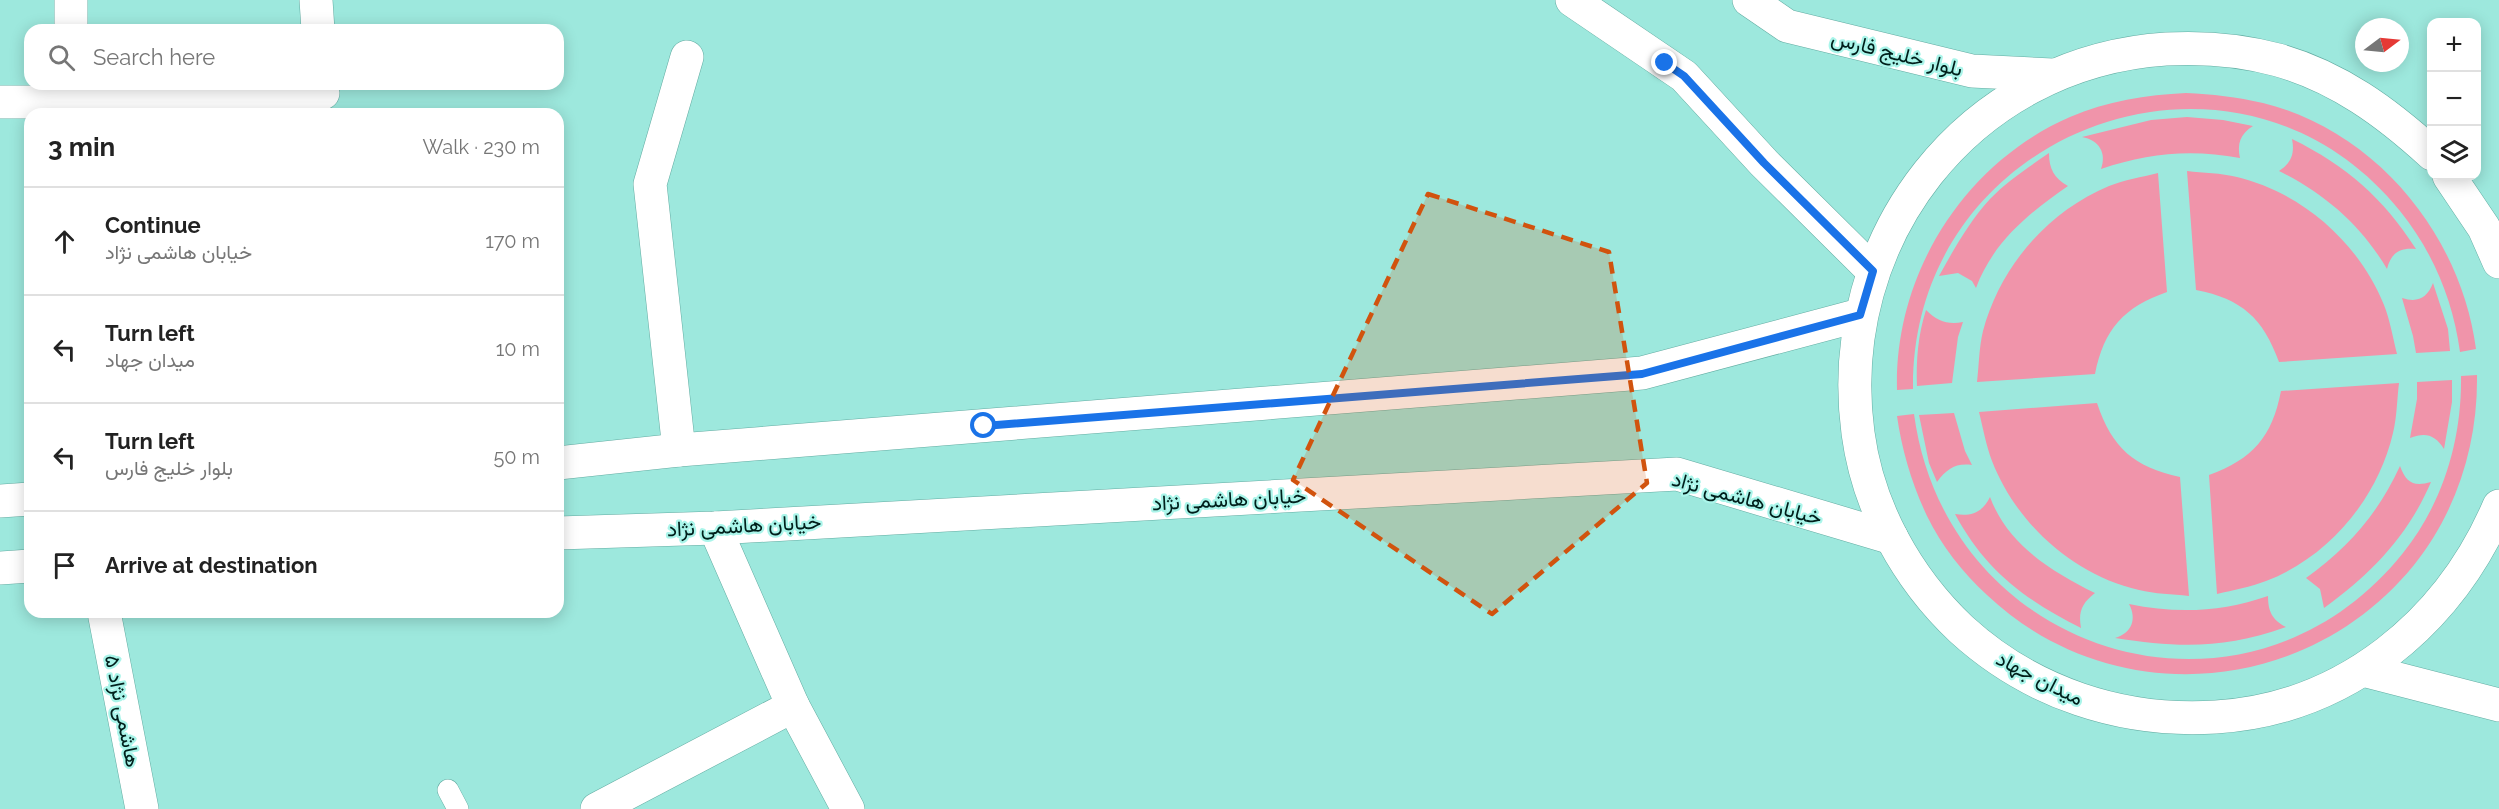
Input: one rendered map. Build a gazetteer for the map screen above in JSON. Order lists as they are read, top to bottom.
{
  "streets": {
    "street": [
      "بلوار خلیج فارس",
      "خیابان هاشمی نژاد",
      "میدان جهاد",
      "هاشمی نژاد ۵"
    ]
  },
  "crossings": [
    ["بلوار خلیج فارس", "میدان جهاد"],
    ["خیابان هاشمی نژاد", "میدان جهاد"]
  ],
  "north": "right",
  "page": {
    "map_buttons": ["+", "−"],
    "search": "Search here",
    "heading": ["3 min", "Walk · 230 m"],
    "list": [
      ["Continue", "خیابان هاشمی نژاد", "170 m"],
      ["Turn left", "میدان جهاد", "10 m"],
      ["Turn left", "بلوار خلیج فارس", "50 m"],
      "Arrive at destination"
    ]
  }
}
